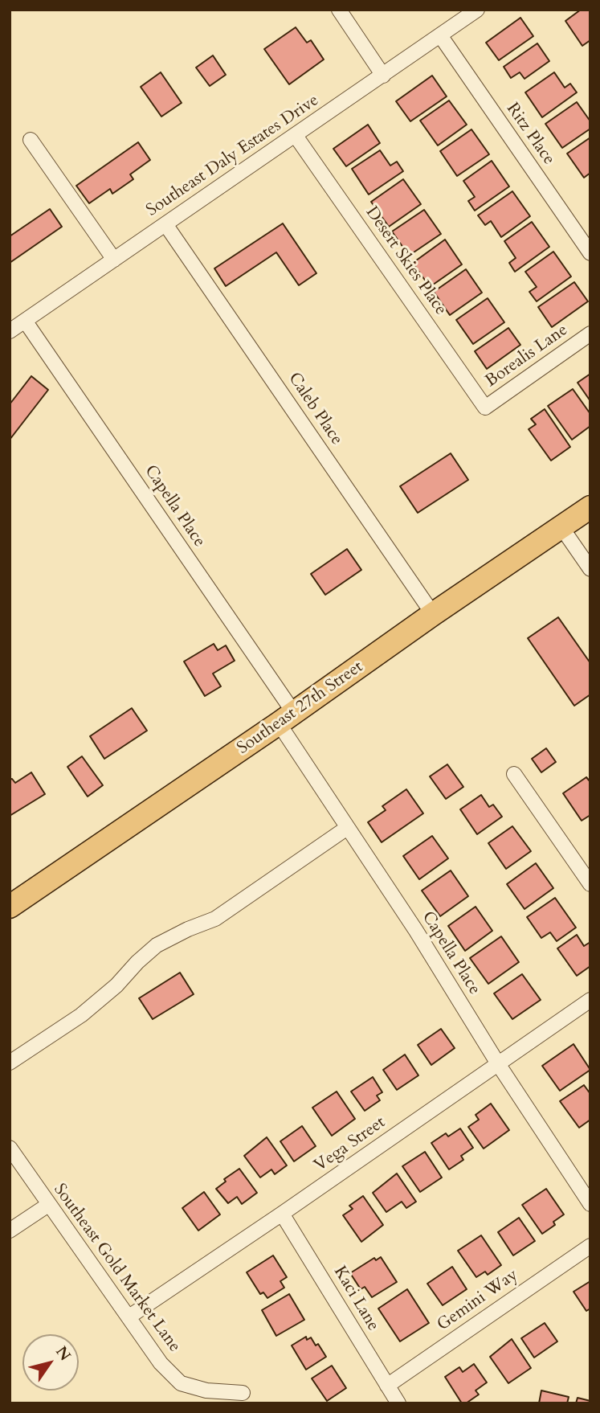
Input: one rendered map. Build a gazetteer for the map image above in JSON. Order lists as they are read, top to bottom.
{
  "streets": {
    "main road": ["Southeast 27th Street"],
    "street": [
      "Ritz Place",
      "Southeast Daly Estates Drive",
      "Desert Skies Place",
      "Borealis Lane",
      "Caleb Place",
      "Capella Place",
      "Vega Street",
      "Southeast Gold Market Lane",
      "Kaci Lane",
      "Gemini Way"
    ]
  },
  "crossings": [
    ["Ritz Place", "Southeast Daly Estates Drive"],
    ["Southeast Daly Estates Drive", "Desert Skies Place"],
    ["Southeast Daly Estates Drive", "Caleb Place"],
    ["Southeast Daly Estates Drive", "Capella Place"],
    ["Desert Skies Place", "Borealis Lane"],
    ["Caleb Place", "Southeast 27th Street"],
    ["Capella Place", "Southeast 27th Street"],
    ["Capella Place", "Vega Street"],
    ["Vega Street", "Southeast Gold Market Lane"],
    ["Vega Street", "Kaci Lane"],
    ["Kaci Lane", "Gemini Way"]
  ],
  "north": "top right"
}
